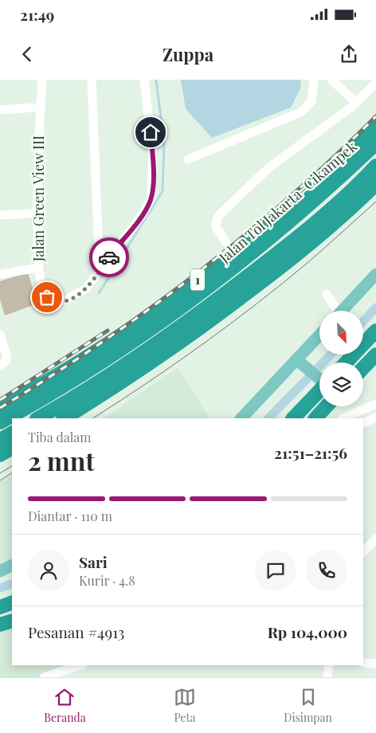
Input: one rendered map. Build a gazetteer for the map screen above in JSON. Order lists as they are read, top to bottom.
{
  "streets": {
    "highway": ["Jalan Tol Jakarta–Cikampek", "1"],
    "street": ["Jalan Green View III"]
  },
  "north": "bottom right",
  "page": {
    "status": "21:49",
    "header": "Zuppa",
    "heading": ["2 mnt", "Tiba dalam", "21:51–21:56"],
    "panel": [
      "Sari",
      "Kurir · 4.8",
      "Pesanan #4913",
      "Rp 104,000"
    ],
    "bar": "Diantar · 110 m",
    "tabs": ["Beranda", "Peta", "Disimpan"]
  }
}
